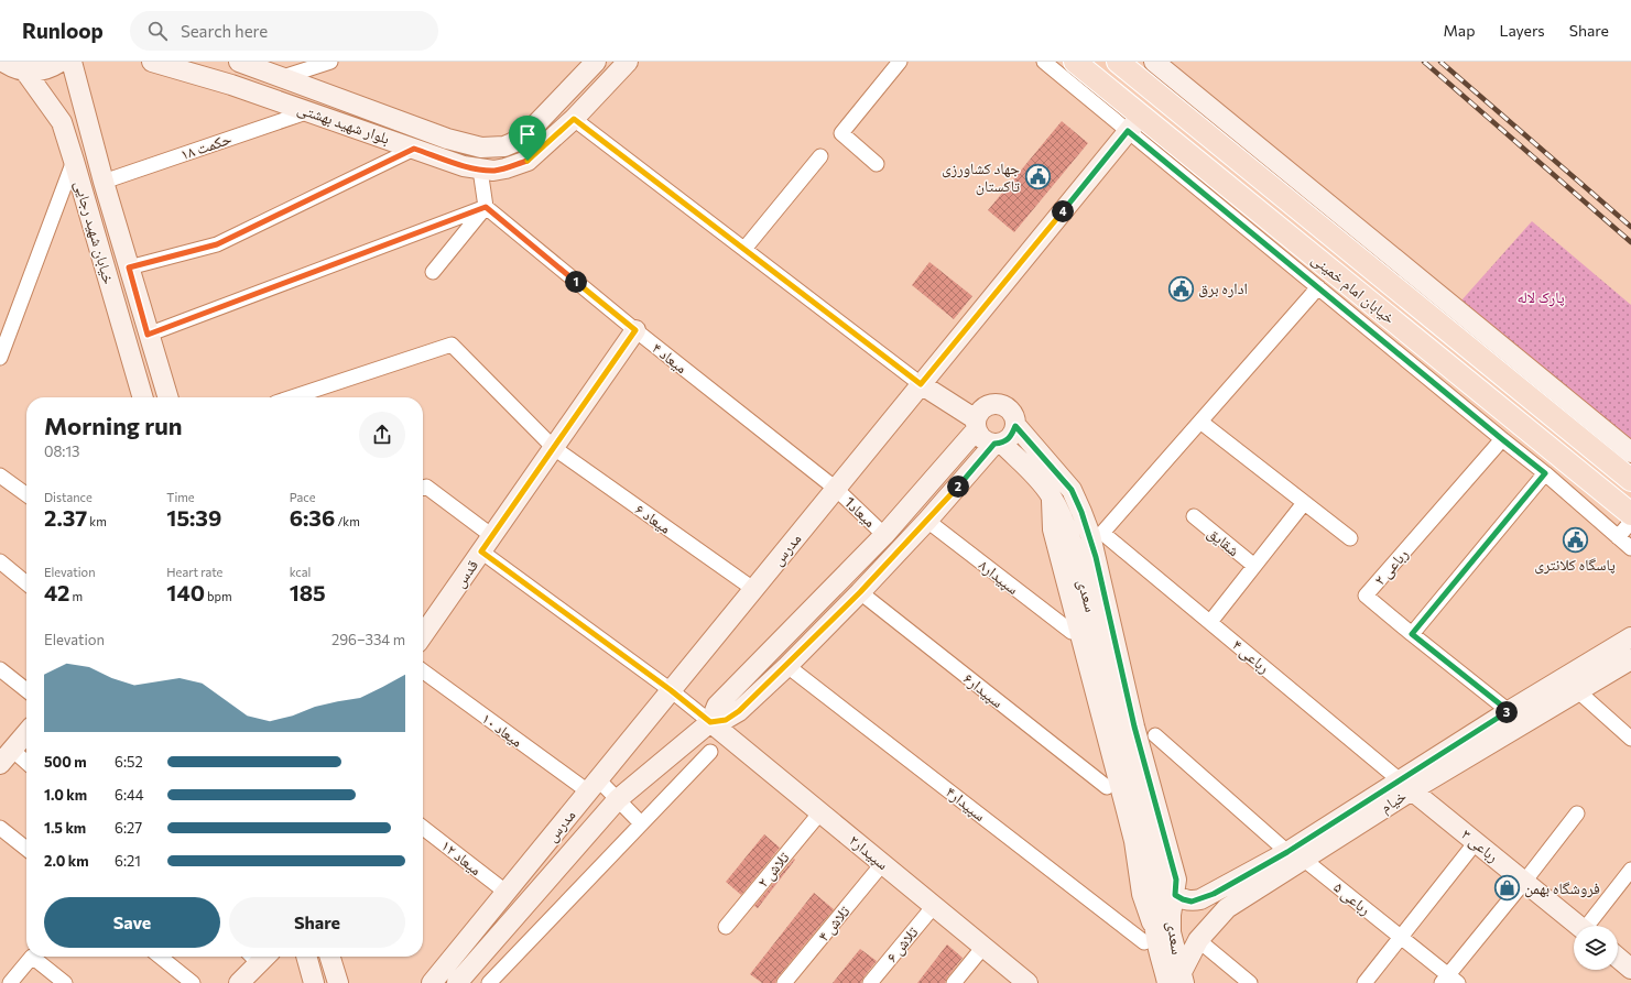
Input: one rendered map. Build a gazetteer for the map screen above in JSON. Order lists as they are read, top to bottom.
{
  "streets": {
    "main road": ["خیابان امام خمینی"],
    "street": [
      "بلوار شهید بهشتی",
      "حکمت ۱۸",
      "خیابان شهید رجایی",
      "میعاد ۴",
      "میعاد1",
      "میعاد ۶",
      "شقایق",
      "مدرس",
      "رباعی ۲",
      "قدس",
      "سپیدار۸",
      "سعدی",
      "رباعی ۴",
      "سپیدار۶",
      "میعاد ۱۰",
      "خیام",
      "سپیدار۴",
      "رباعی ۳",
      "سپیدار۲",
      "میعاد ۱۲",
      "تلاش ۲",
      "رباعی ۵",
      "تلاش ۴",
      "تلاش ۶"
    ]
  },
  "crossings": [
    ["بلوار شهید بهشتی", "حکمت ۱۸"],
    ["حکمت ۱۸", "خیابان شهید رجایی"],
    ["خیابان امام خمینی", "مدرس"],
    ["میعاد ۴", "میعاد1"],
    ["میعاد ۴", "مدرس"],
    ["میعاد ۴", "قدس"],
    ["میعاد1", "مدرس"],
    ["میعاد ۶", "مدرس"],
    ["میعاد ۶", "قدس"],
    ["مدرس", "میعاد ۱۰"],
    ["مدرس", "سپیدار۲"],
    ["مدرس", "میعاد ۱۲"],
    ["رباعی ۲", "خیام"],
    ["سعدی", "خیام"],
    ["سعدی", "سپیدار۴"],
    ["رباعی ۴", "خیام"],
    ["رباعی ۴", "رباعی ۳"],
    ["خیام", "رباعی ۳"],
    ["خیام", "رباعی ۵"],
    ["سپیدار۲", "تلاش ۲"],
    ["سپیدار۲", "تلاش ۴"],
    ["سپیدار۲", "تلاش ۶"]
  ],
  "parks": ["پارک لاله"],
  "places": {
    "public building": ["جهاد کشاورزی تاکستان", "اداره برق", "پاسگاه کلانتری"],
    "shop": ["فروشگاه بهمن"]
  },
  "page": {
    "header": "Runloop",
    "search": "Search here",
    "nav": ["Map", "Layers", "Share"],
    "pins": [
      "4",
      "1",
      "2",
      "3"
    ],
    "heading": ["Morning run", "08:13"],
    "stats": [
      ["Distance", "2.37 km"],
      ["Time", "15:39"],
      ["Pace", "6:36 /km"],
      ["Elevation", "42 m"],
      ["Heart rate", "140 bpm"],
      ["kcal", "185"]
    ],
    "chart": ["Elevation", "296–334 m"],
    "list": [
      {
        "name": "500 m",
        "note": "6:52"
      },
      {
        "name": "1.0 km",
        "note": "6:44"
      },
      {
        "name": "1.5 km",
        "note": "6:27"
      },
      {
        "name": "2.0 km",
        "note": "6:21"
      }
    ],
    "buttons": ["Save", "Share"]
  }
}
